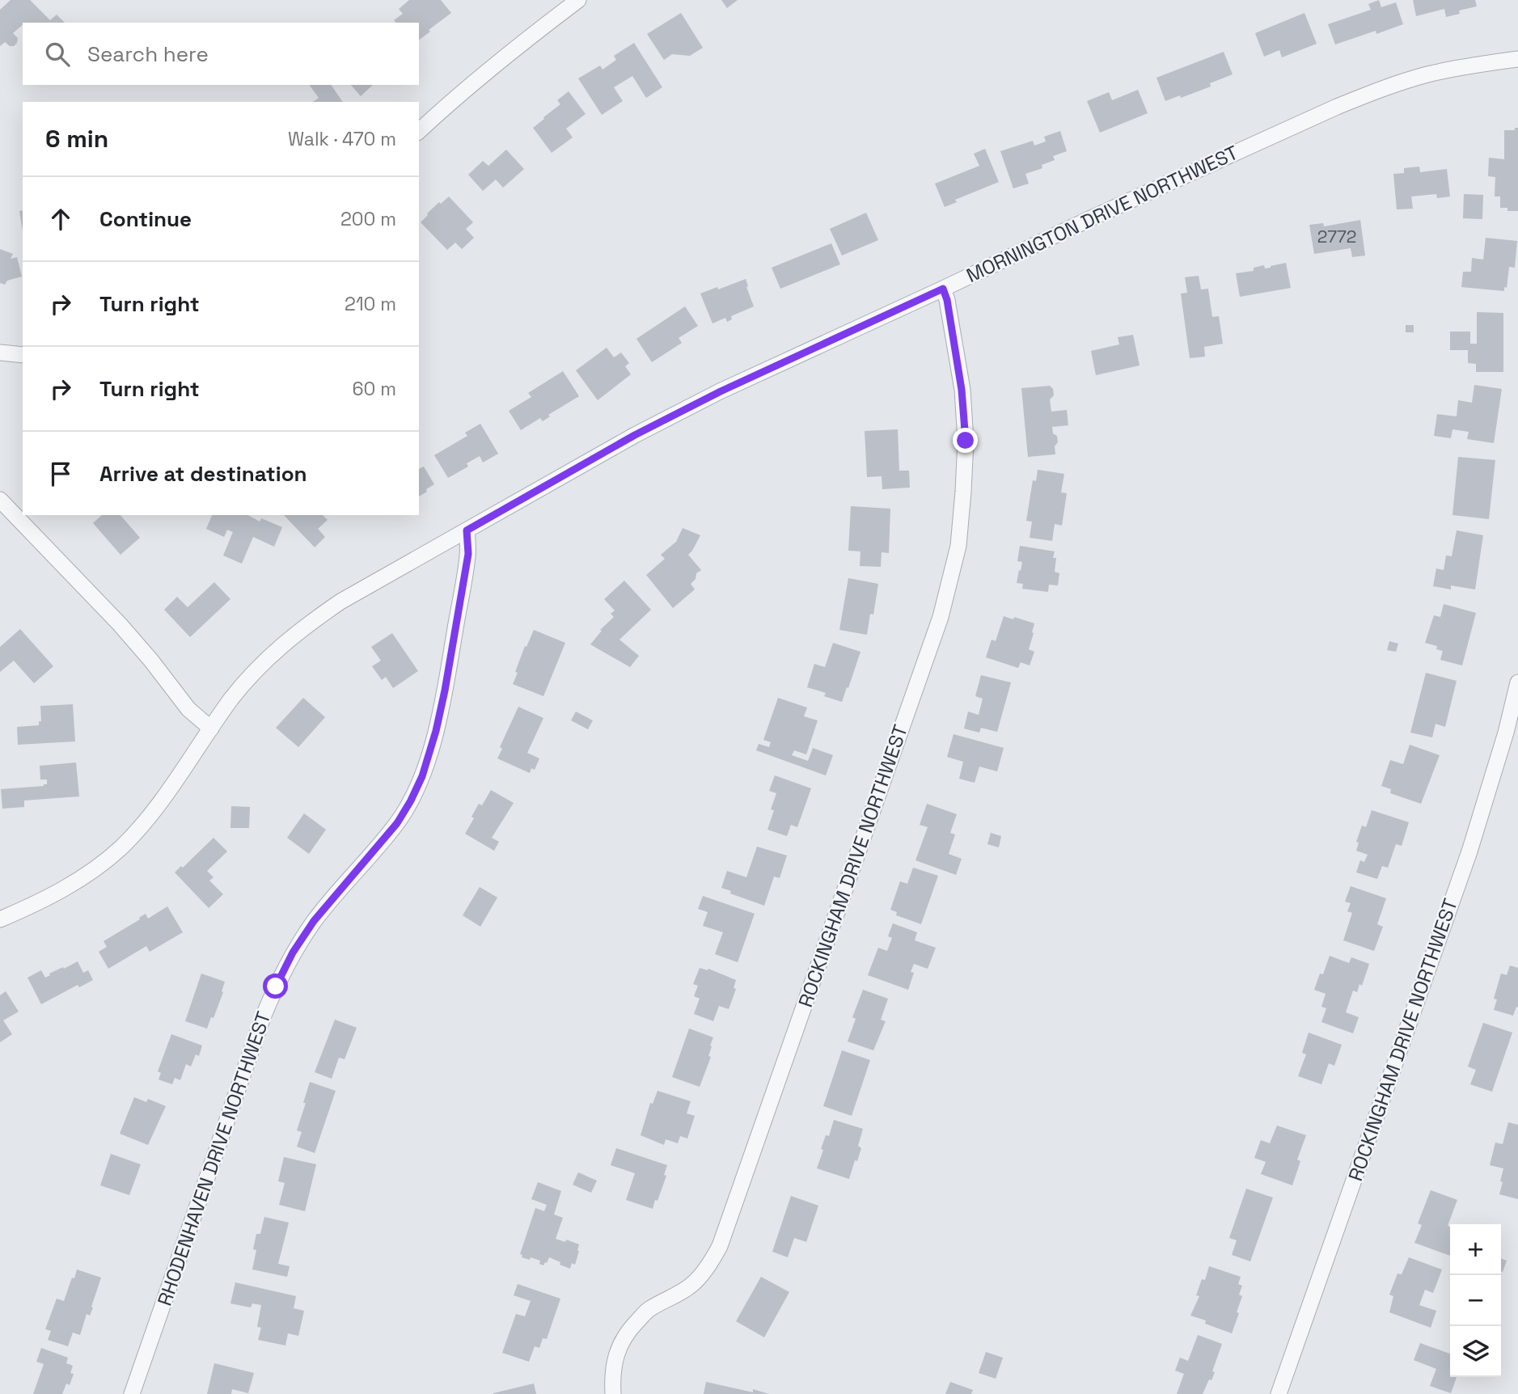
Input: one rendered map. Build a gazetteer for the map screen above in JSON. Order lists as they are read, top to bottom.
{
  "streets": {
    "street": ["MORNINGTON DRIVE NORTHWEST", "ROCKINGHAM DRIVE NORTHWEST", "RHODENHAVEN DRIVE NORTHWEST"]
  },
  "crossings": [
    ["MORNINGTON DRIVE NORTHWEST", "ROCKINGHAM DRIVE NORTHWEST"],
    ["MORNINGTON DRIVE NORTHWEST", "RHODENHAVEN DRIVE NORTHWEST"]
  ],
  "house_numbers": ["2772"],
  "page": {
    "search": "Search here",
    "heading": ["6 min", "Walk · 470 m"],
    "list": [
      ["Continue", "200 m"],
      ["Turn right", "210 m"],
      ["Turn right", "60 m"],
      "Arrive at destination"
    ],
    "map_buttons": ["+", "−"]
  }
}
